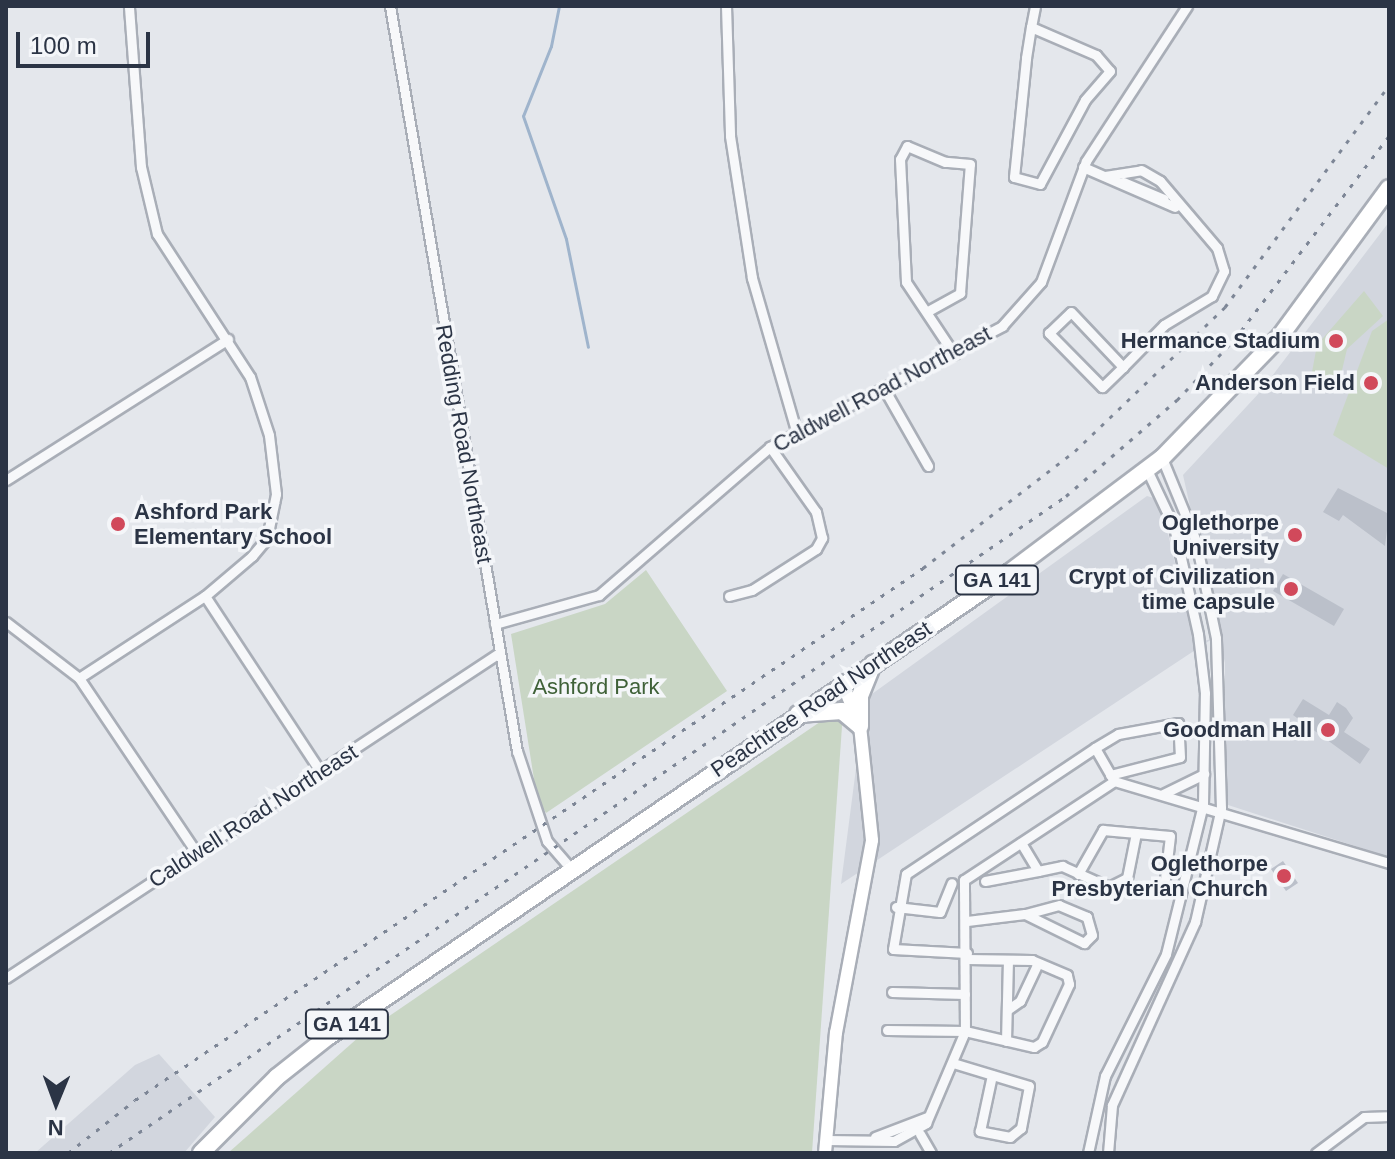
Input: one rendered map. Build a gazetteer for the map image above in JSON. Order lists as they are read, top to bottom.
{
  "streets": {
    "highway": ["GA 141", "Peachtree Road Northeast"],
    "street": ["Caldwell Road Northeast", "Redding Road Northeast"]
  },
  "crossings": [
    ["Caldwell Road Northeast", "Redding Road Northeast"],
    ["Redding Road Northeast", "Peachtree Road Northeast"]
  ],
  "parks": ["Ashford Park"],
  "places": [
    "Hermance Stadium",
    "Anderson Field",
    "Ashford Park Elementary School",
    "Oglethorpe University",
    "Crypt of Civilization time capsule",
    "Goodman Hall",
    "Oglethorpe Presbyterian Church"
  ],
  "scale_bar": "100 m",
  "north": "bottom"
}
